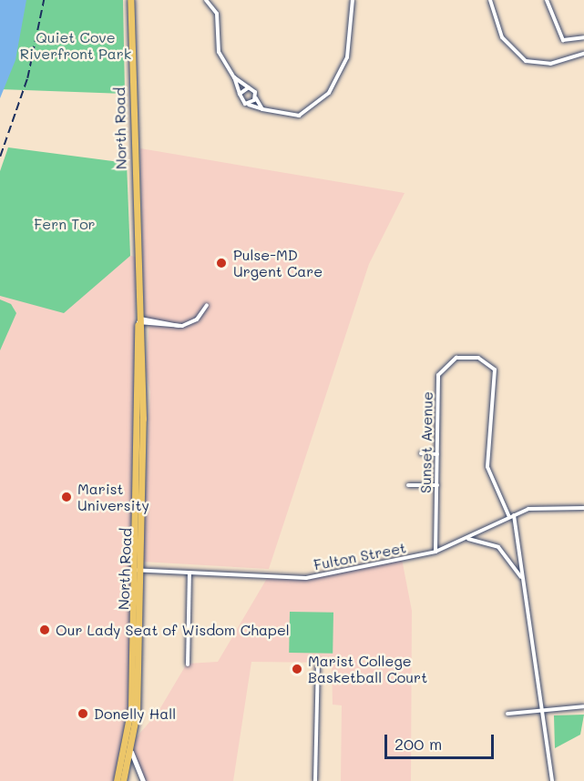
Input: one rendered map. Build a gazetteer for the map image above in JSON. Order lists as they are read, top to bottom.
{
  "streets": {
    "highway": ["North Road"],
    "street": ["Sunset Avenue", "Fulton Street"]
  },
  "crossings": [
    ["North Road", "Fulton Street"],
    ["Sunset Avenue", "Fulton Street"]
  ],
  "parks": ["Quiet Cove Riverfront Park", "Fern Tor"],
  "places": [
    "Pulse-MD Urgent Care",
    "Marist University",
    "Our Lady Seat of Wisdom Chapel",
    "Marist College Basketball Court",
    "Donelly Hall"
  ],
  "scale_bar": "200 m"
}
